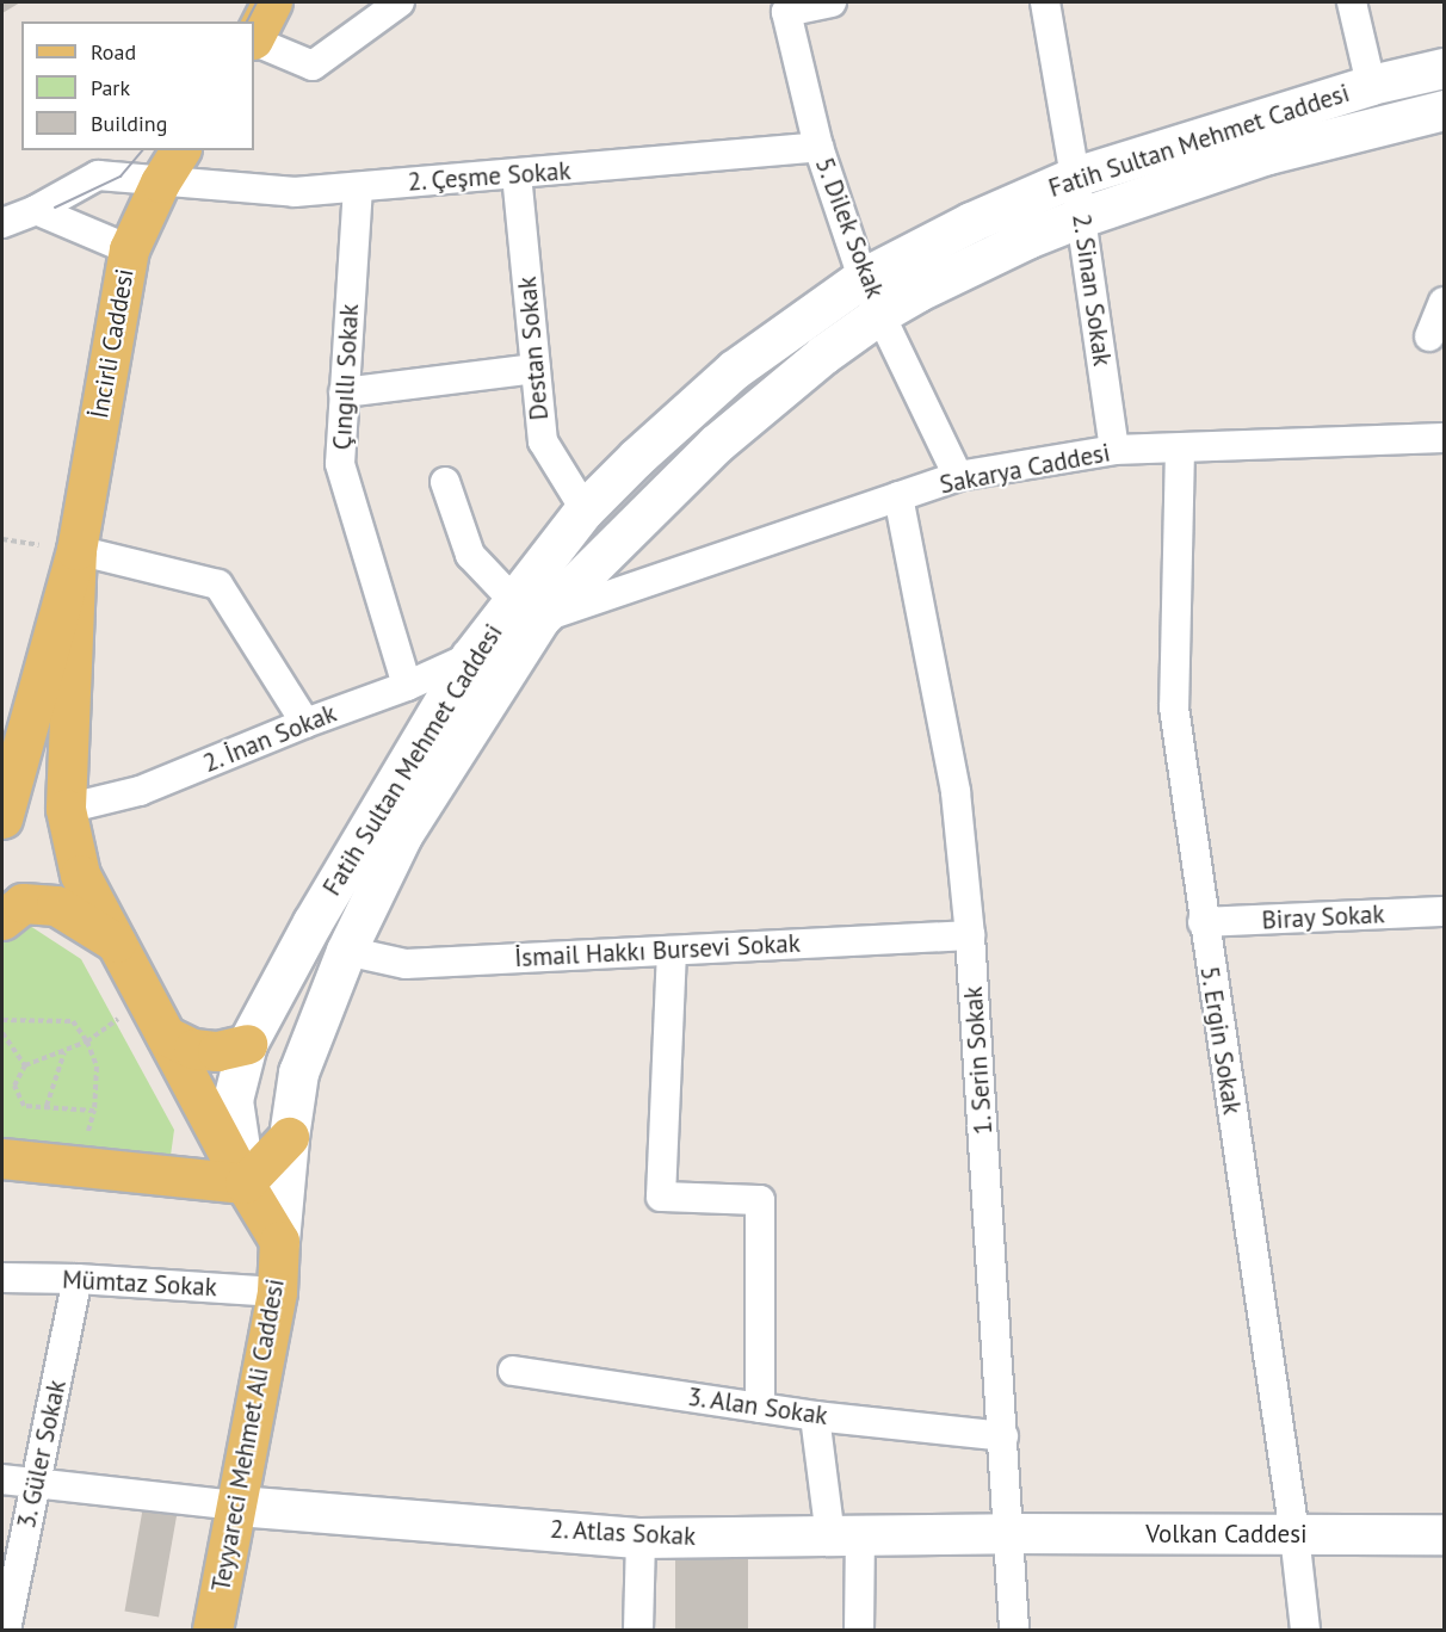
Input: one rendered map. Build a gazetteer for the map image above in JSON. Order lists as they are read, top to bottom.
{
  "streets": {
    "main road": [
      "Fatih Sultan Mehmet Caddesi",
      "İncirli Caddesi",
      "Teyyareci Mehmet Ali Caddesi",
      "2. Atlas Sokak",
      "Volkan Caddesi"
    ],
    "street": [
      "2. Çeşme Sokak",
      "5. Dilek Sokak",
      "2. Sinan Sokak",
      "Destan Sokak",
      "Çıngıllı Sokak",
      "Sakarya Caddesi",
      "2. İnan Sokak",
      "Biray Sokak",
      "İsmail Hakkı Bursevi Sokak",
      "5. Ergin Sokak",
      "1. Serin Sokak",
      "Mümtaz Sokak",
      "3. Alan Sokak",
      "3. Güler Sokak"
    ]
  },
  "crossings": [
    ["Fatih Sultan Mehmet Caddesi", "5. Dilek Sokak"],
    ["Fatih Sultan Mehmet Caddesi", "2. Sinan Sokak"],
    ["Fatih Sultan Mehmet Caddesi", "Destan Sokak"],
    ["Fatih Sultan Mehmet Caddesi", "Sakarya Caddesi"],
    ["Fatih Sultan Mehmet Caddesi", "2. İnan Sokak"],
    ["Fatih Sultan Mehmet Caddesi", "İsmail Hakkı Bursevi Sokak"],
    ["Fatih Sultan Mehmet Caddesi", "Teyyareci Mehmet Ali Caddesi"],
    ["2. Çeşme Sokak", "5. Dilek Sokak"],
    ["2. Çeşme Sokak", "İncirli Caddesi"],
    ["2. Çeşme Sokak", "Destan Sokak"],
    ["2. Çeşme Sokak", "Çıngıllı Sokak"],
    ["5. Dilek Sokak", "Sakarya Caddesi"],
    ["2. Sinan Sokak", "Sakarya Caddesi"],
    ["Çıngıllı Sokak", "2. İnan Sokak"],
    ["Sakarya Caddesi", "5. Ergin Sokak"],
    ["Sakarya Caddesi", "1. Serin Sokak"],
    ["Biray Sokak", "5. Ergin Sokak"],
    ["İsmail Hakkı Bursevi Sokak", "1. Serin Sokak"],
    ["5. Ergin Sokak", "Volkan Caddesi"],
    ["1. Serin Sokak", "3. Alan Sokak"],
    ["1. Serin Sokak", "2. Atlas Sokak"],
    ["1. Serin Sokak", "Volkan Caddesi"],
    ["Mümtaz Sokak", "Teyyareci Mehmet Ali Caddesi"],
    ["Mümtaz Sokak", "3. Güler Sokak"],
    ["Teyyareci Mehmet Ali Caddesi", "2. Atlas Sokak"],
    ["2. Atlas Sokak", "Volkan Caddesi"]
  ],
  "legend": ["Road", "Park", "Building"]
}
